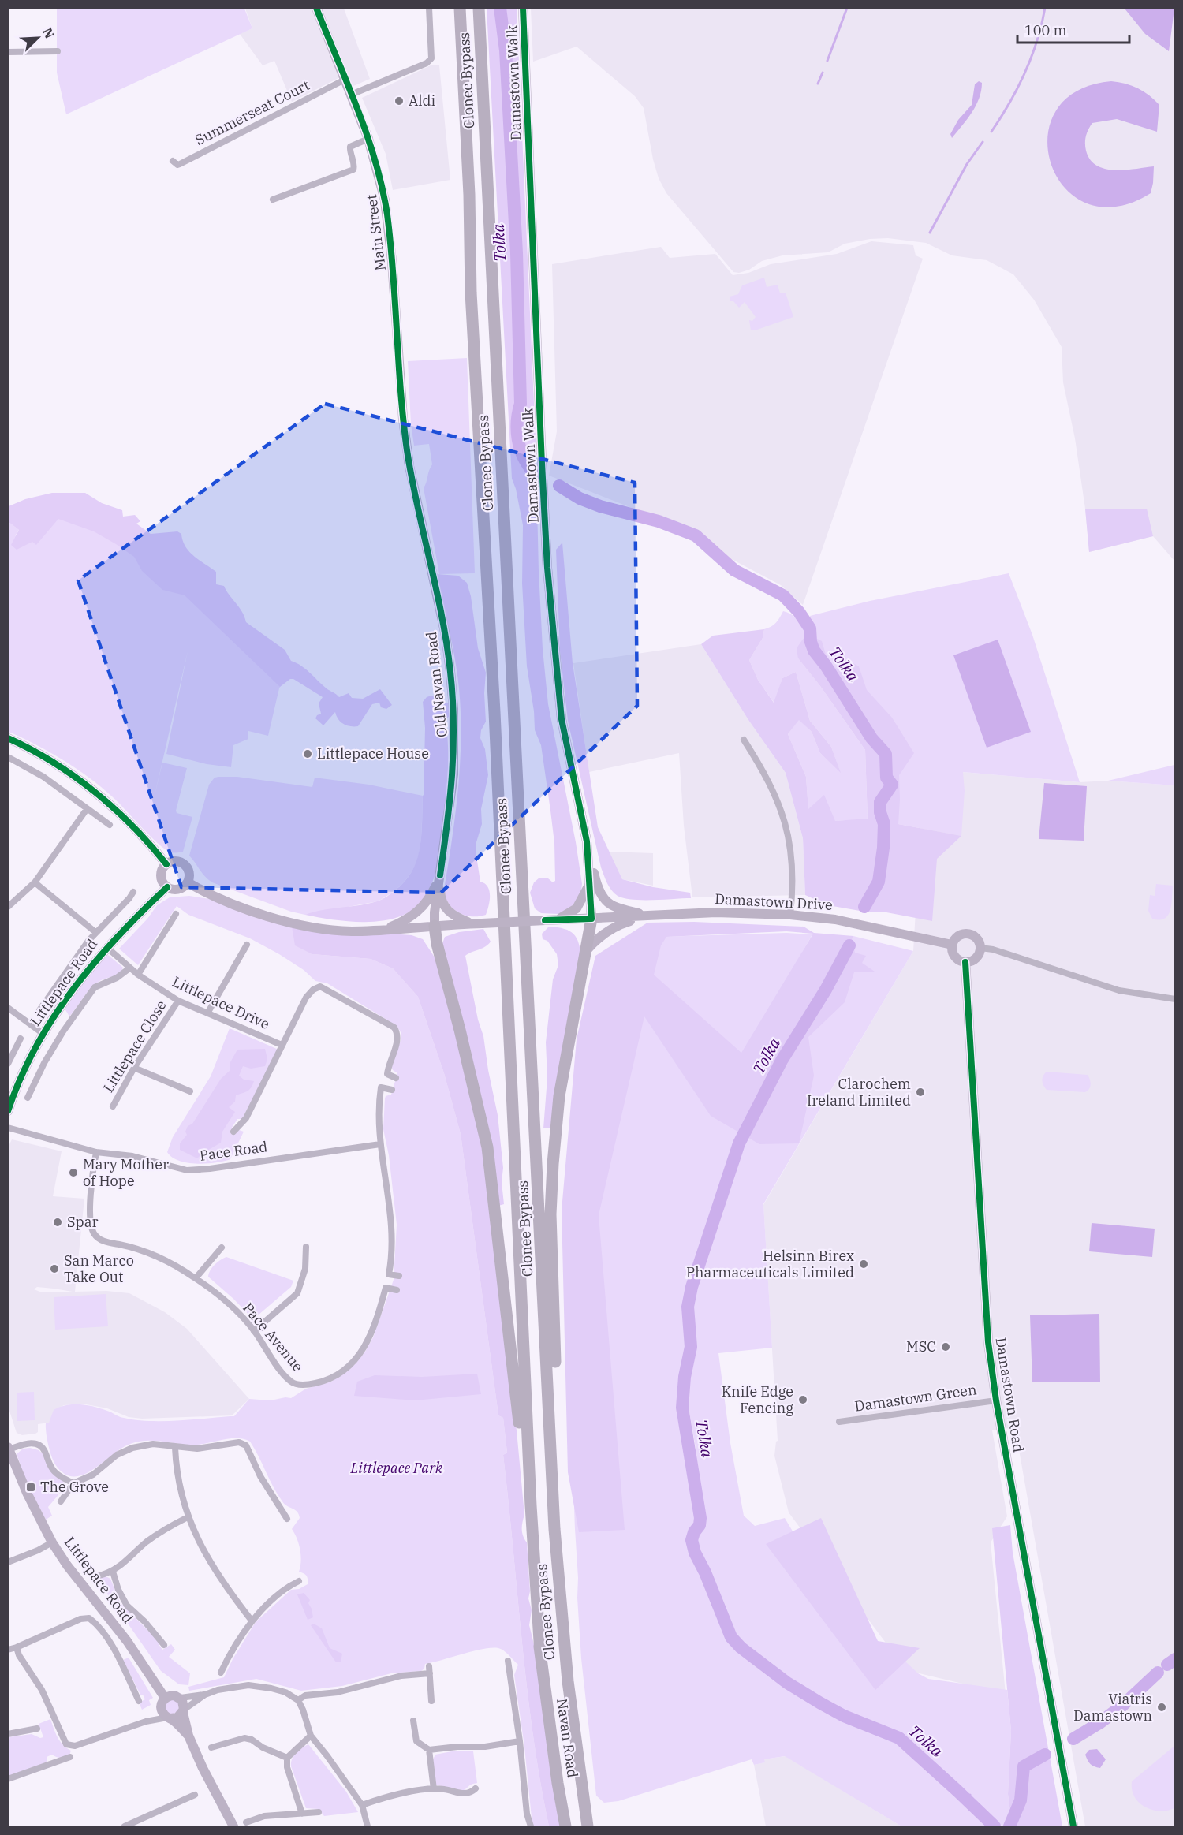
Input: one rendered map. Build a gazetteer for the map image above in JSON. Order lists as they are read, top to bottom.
{
  "streets": {
    "highway": ["Clonee Bypass", "Navan Road"],
    "street": [
      "Damastown Walk",
      "Summerseat Court",
      "Main Street",
      "Old Navan Road",
      "Damastown Drive",
      "Littlepace Road",
      "Littlepace Drive",
      "Littlepace Close",
      "Pace Road",
      "Pace Avenue",
      "Damastown Road",
      "Damastown Green"
    ]
  },
  "crossings": [
    ["Clonee Bypass", "Navan Road"],
    ["Damastown Walk", "Damastown Drive"],
    ["Summerseat Court", "Main Street"],
    ["Main Street", "Old Navan Road"],
    ["Old Navan Road", "Damastown Drive"],
    ["Damastown Drive", "Littlepace Road"],
    ["Damastown Drive", "Damastown Road"],
    ["Littlepace Road", "Littlepace Drive"],
    ["Littlepace Drive", "Littlepace Close"],
    ["Pace Road", "Pace Avenue"],
    ["Damastown Road", "Damastown Green"]
  ],
  "water": ["Tolka"],
  "parks": ["Littlepace Park"],
  "places": {
    "other": [
      "Aldi",
      "Littlepace House",
      "Clarochem Ireland Limited",
      "Mary Mother of Hope",
      "Spar",
      "Helsinn Birex Pharmaceuticals Limited",
      "San Marco Take Out",
      "MSC",
      "Knife Edge Fencing",
      "Viatris Damastown"
    ],
    "transit": ["The Grove"]
  },
  "scale_bar": "100 m",
  "north": "top right"
}
